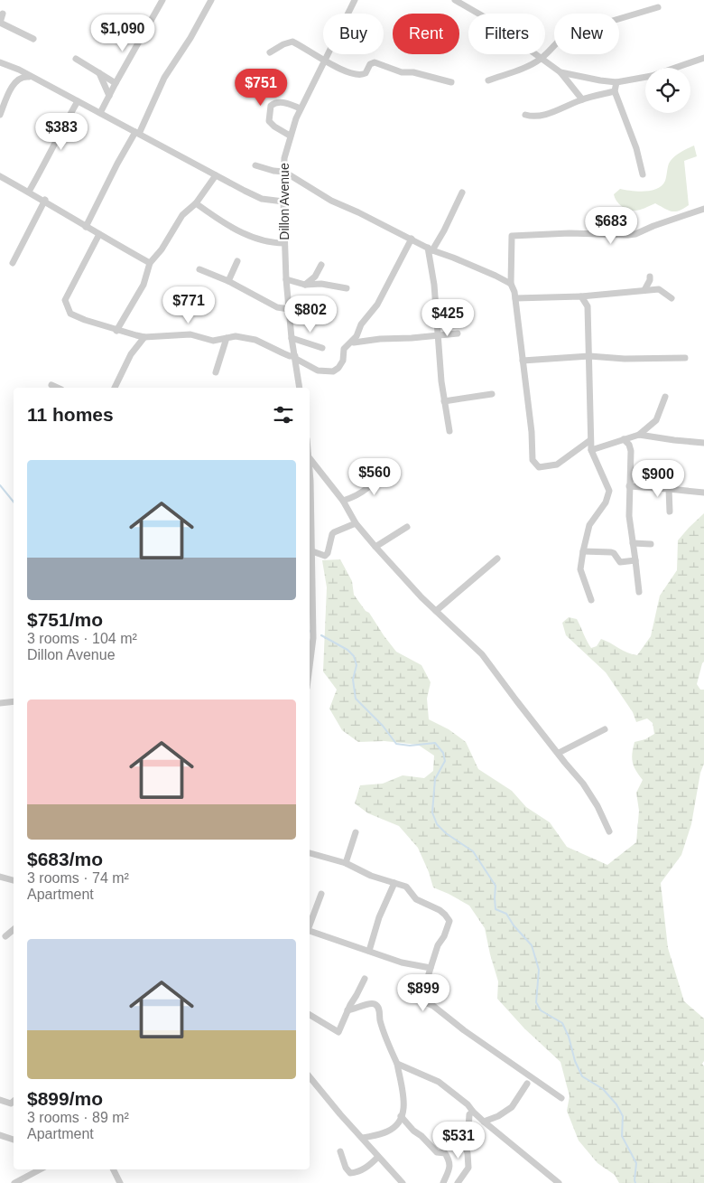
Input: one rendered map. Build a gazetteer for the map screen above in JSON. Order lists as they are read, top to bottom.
{
  "streets": {
    "street": ["Dillon Avenue"]
  },
  "page": {
    "chip": [
      "Buy",
      "Rent",
      "Filters",
      "New"
    ],
    "price": [
      "$1,090",
      "$751",
      "$383",
      "$683",
      "$771",
      "$802",
      "$425",
      "$560",
      "$900",
      "$899",
      "$531"
    ],
    "heading": "11 homes",
    "list": [
      {
        "name": "$751/mo",
        "note": "3 rooms · 104 m² · Dillon Avenue"
      },
      {
        "name": "$683/mo",
        "note": "3 rooms · 74 m² · Apartment"
      },
      {
        "name": "$899/mo",
        "note": "3 rooms · 89 m² · Apartment"
      }
    ]
  }
}
